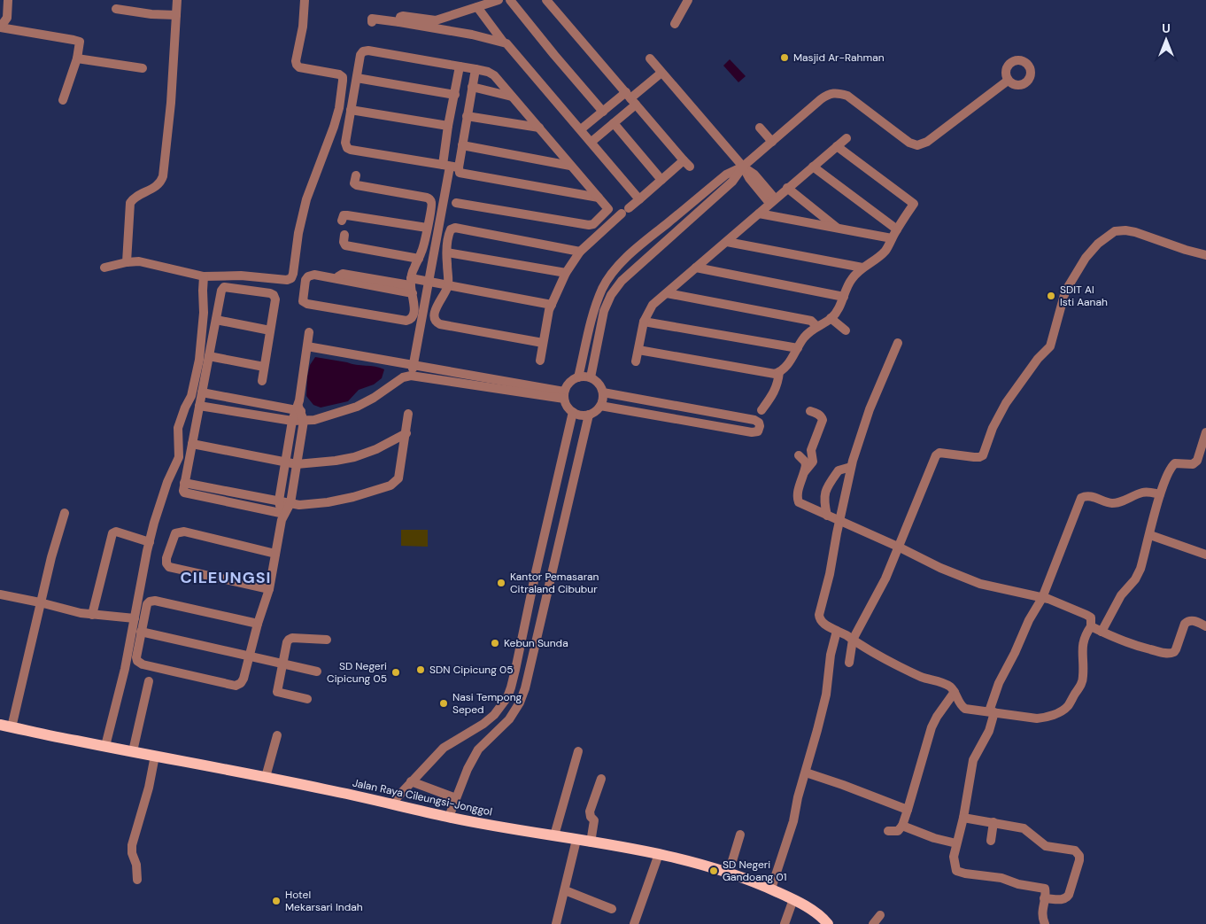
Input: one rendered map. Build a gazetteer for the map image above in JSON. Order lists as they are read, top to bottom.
{
  "streets": {
    "main road": ["Jalan Raya Cileungsi-Jonggol"]
  },
  "districts": ["CILEUNGSI"],
  "places": [
    "Masjid Ar-Rahman",
    "SDIT Al Isti Aanah",
    "Kantor Pemasaran Citraland Cibubur",
    "Kebun Sunda",
    "SDN Cipicung 05",
    "SD Negeri Cipicung 05",
    "Nasi Tempong Seped",
    "SD Negeri Gandoang 01",
    "Hotel Mekarsari Indah"
  ],
  "north": "top"
}
